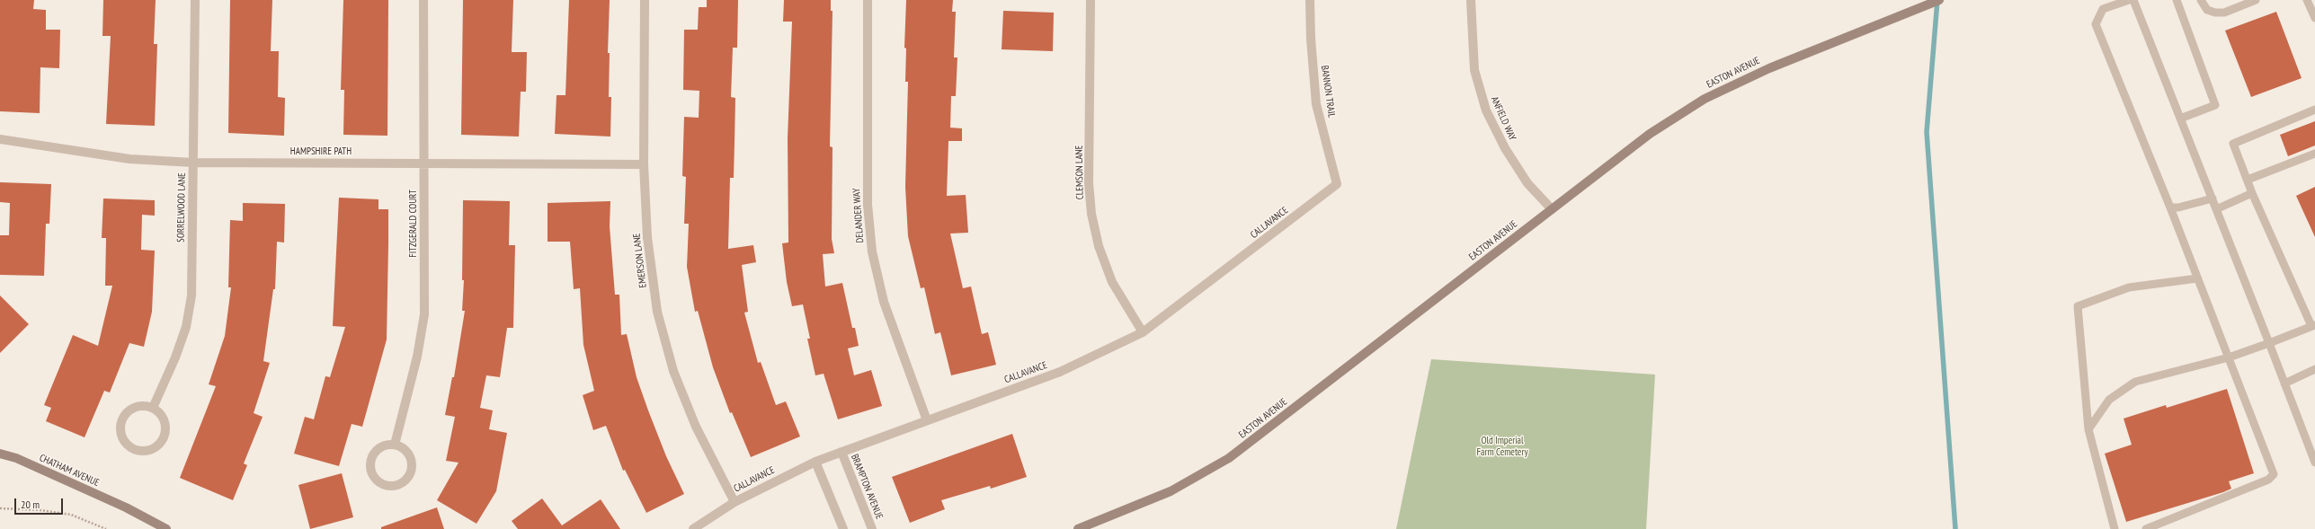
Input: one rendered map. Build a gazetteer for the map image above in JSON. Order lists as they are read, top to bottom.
{
  "streets": {
    "street": [
      "EASTON AVENUE",
      "BANNON TRAIL",
      "ANFIELD WAY",
      "HAMPSHIRE PATH",
      "CLEMSON LANE",
      "SORRELWOOD LANE",
      "DELANDER WAY",
      "CALLAVANCE",
      "FITZGERALD COURT",
      "EMERSON LANE",
      "CHATHAM AVENUE",
      "BRAMPTON AVENUE"
    ]
  },
  "crossings": [
    ["EASTON AVENUE", "ANFIELD WAY"],
    ["BANNON TRAIL", "CALLAVANCE"],
    ["HAMPSHIRE PATH", "SORRELWOOD LANE"],
    ["HAMPSHIRE PATH", "FITZGERALD COURT"],
    ["HAMPSHIRE PATH", "EMERSON LANE"],
    ["CLEMSON LANE", "CALLAVANCE"],
    ["DELANDER WAY", "CALLAVANCE"],
    ["CALLAVANCE", "EMERSON LANE"],
    ["CALLAVANCE", "BRAMPTON AVENUE"]
  ],
  "parks": ["Old Imperial Farm Cemetery"],
  "scale_bar": "20 m"
}
